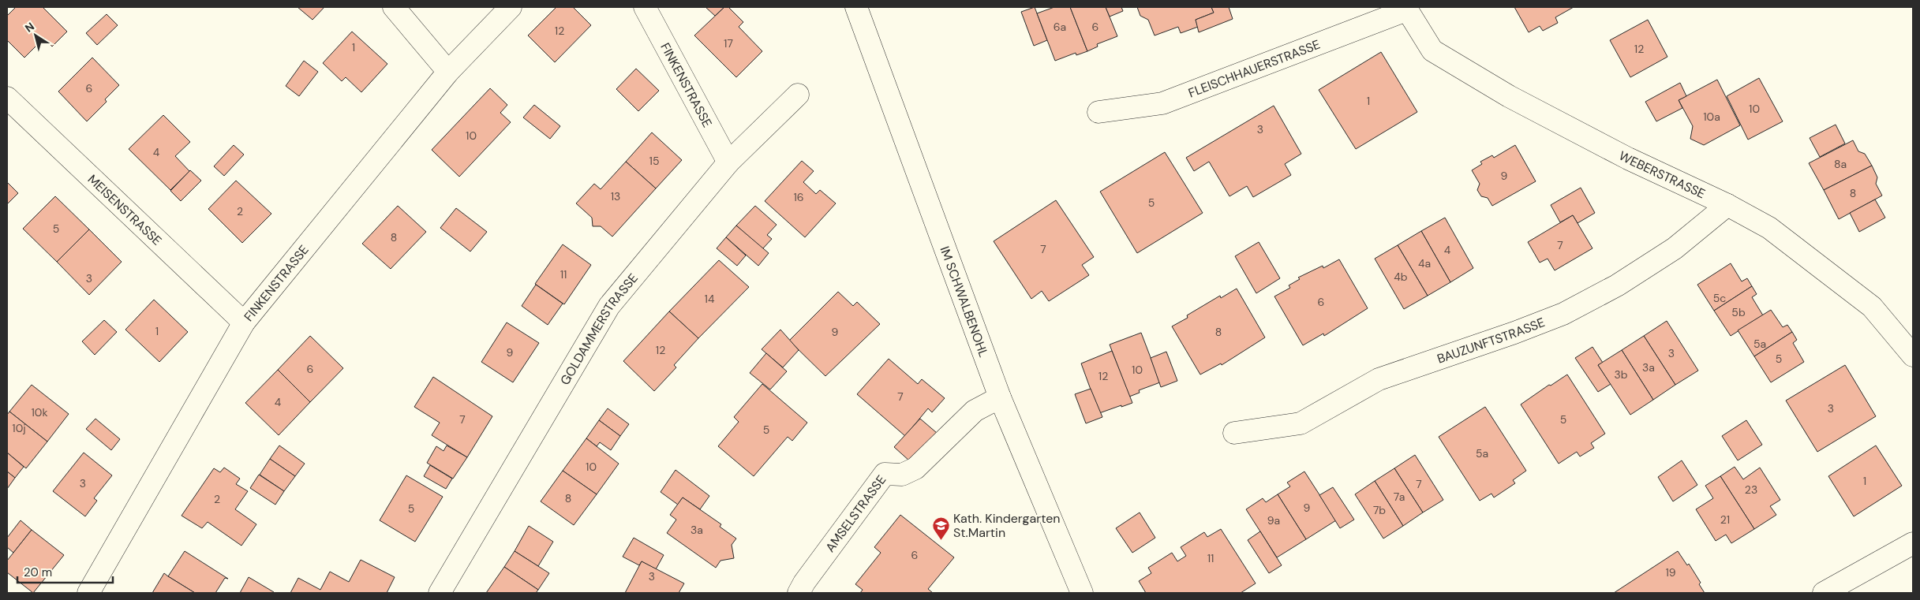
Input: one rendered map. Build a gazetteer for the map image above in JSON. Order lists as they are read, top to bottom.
{
  "streets": {
    "street": [
      "FLEISCHHAUERSTRASSE",
      "FINKENSTRASSE",
      "WEBERSTRASSE",
      "MEISENSTRASSE",
      "IM SCHWALBENOHL",
      "GOLDAMMERSTRASSE",
      "BAUZUNFTSTRASSE",
      "AMSELSTRASSE"
    ]
  },
  "crossings": [
    ["FLEISCHHAUERSTRASSE", "WEBERSTRASSE"],
    ["FINKENSTRASSE", "MEISENSTRASSE"],
    ["FINKENSTRASSE", "GOLDAMMERSTRASSE"],
    ["WEBERSTRASSE", "BAUZUNFTSTRASSE"],
    ["IM SCHWALBENOHL", "AMSELSTRASSE"]
  ],
  "places": {
    "school or university": ["Kath. Kindergarten St.Martin"]
  },
  "house_numbers": [
    "6a",
    "6",
    "12",
    "17",
    "1",
    "12",
    "6",
    "1",
    "10",
    "10a",
    "3",
    "10",
    "4",
    "15",
    "8a",
    "9",
    "8",
    "13",
    "16",
    "5",
    "2",
    "5",
    "8",
    "7",
    "7",
    "4",
    "4a",
    "11",
    "4b",
    "3",
    "5c",
    "14",
    "6",
    "5b",
    "1",
    "9",
    "8",
    "5a",
    "12",
    "9",
    "3",
    "5",
    "3a",
    "6",
    "10",
    "3b",
    "12",
    "7",
    "4",
    "3",
    "10k",
    "7",
    "5",
    "10j",
    "5",
    "5a",
    "10",
    "1",
    "3",
    "7",
    "23",
    "7a",
    "8",
    "2",
    "9",
    "5",
    "7b",
    "21",
    "9a",
    "3a",
    "6",
    "11",
    "19",
    "3"
  ],
  "scale_bar": "20 m",
  "north": "top left"
}
